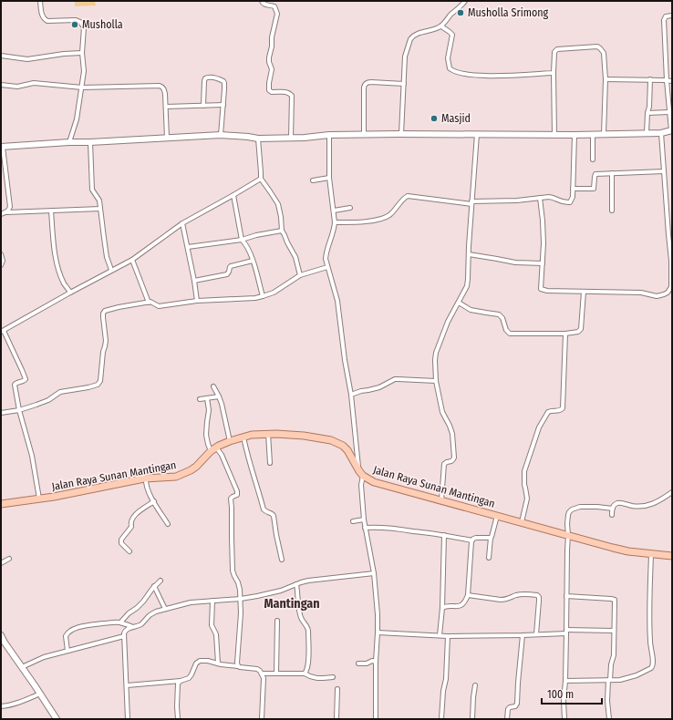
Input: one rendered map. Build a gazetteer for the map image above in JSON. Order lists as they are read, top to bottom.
{
  "streets": {
    "main road": ["Jalan Raya Sunan Mantingan"]
  },
  "districts": ["Mantingan"],
  "places": ["Musholla Srimong", "Musholla", "Masjid"],
  "scale_bar": "100 m"
}
